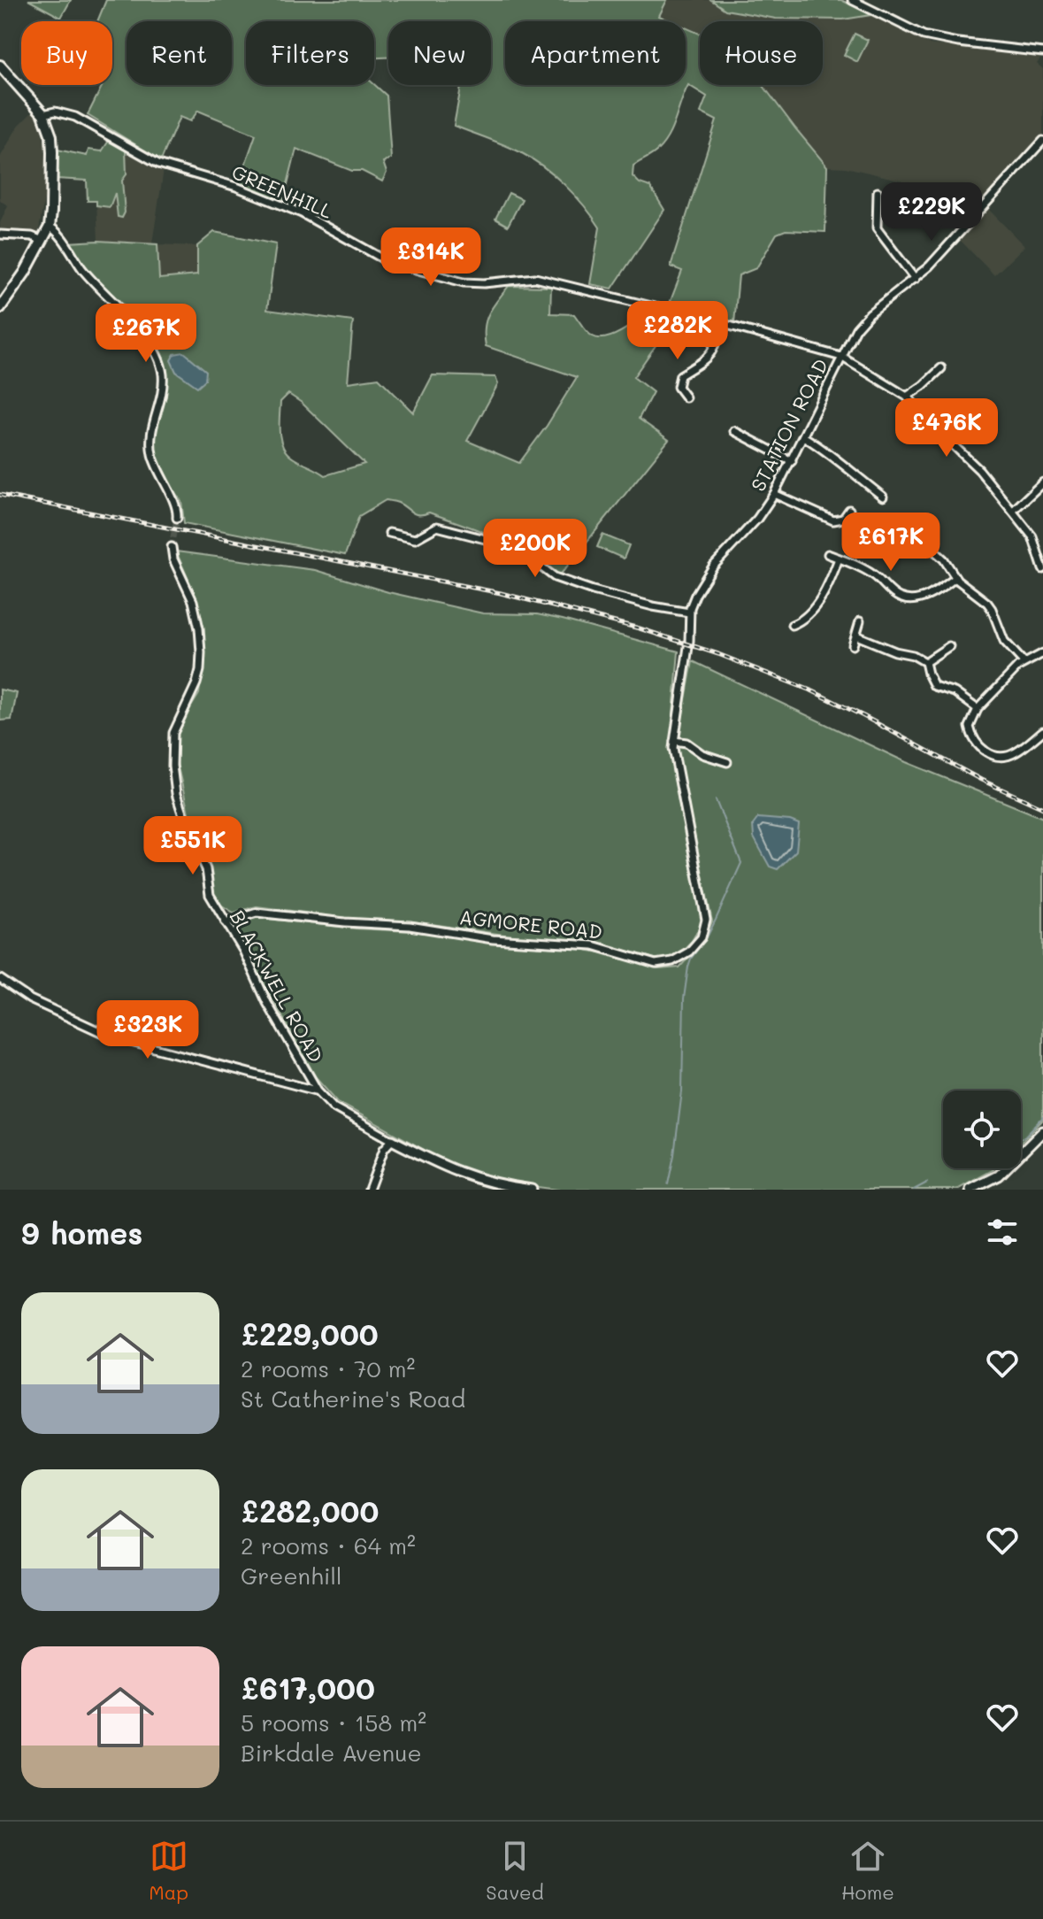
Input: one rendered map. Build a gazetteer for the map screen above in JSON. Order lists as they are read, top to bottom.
{
  "streets": {
    "street": [
      "GREENHILL",
      "STATION ROAD",
      "AGMORE ROAD",
      "BLACKWELL ROAD"
    ]
  },
  "crossings": [
    ["GREENHILL", "STATION ROAD"],
    ["STATION ROAD", "AGMORE ROAD"],
    ["AGMORE ROAD", "BLACKWELL ROAD"]
  ],
  "page": {
    "chip": [
      "Buy",
      "Rent",
      "Filters",
      "New",
      "Apartment",
      "House"
    ],
    "price": [
      "£229K",
      "£314K",
      "£282K",
      "£267K",
      "£476K",
      "£617K",
      "£200K",
      "£551K",
      "£323K"
    ],
    "heading": "9 homes",
    "list": [
      {
        "name": "£229,000",
        "note": "2 rooms · 70 m² · St Catherine's Road"
      },
      {
        "name": "£282,000",
        "note": "2 rooms · 64 m² · Greenhill"
      },
      {
        "name": "£617,000",
        "note": "5 rooms · 158 m² · Birkdale Avenue"
      }
    ],
    "tabs": ["Map", "Saved", "Home"]
  }
}
